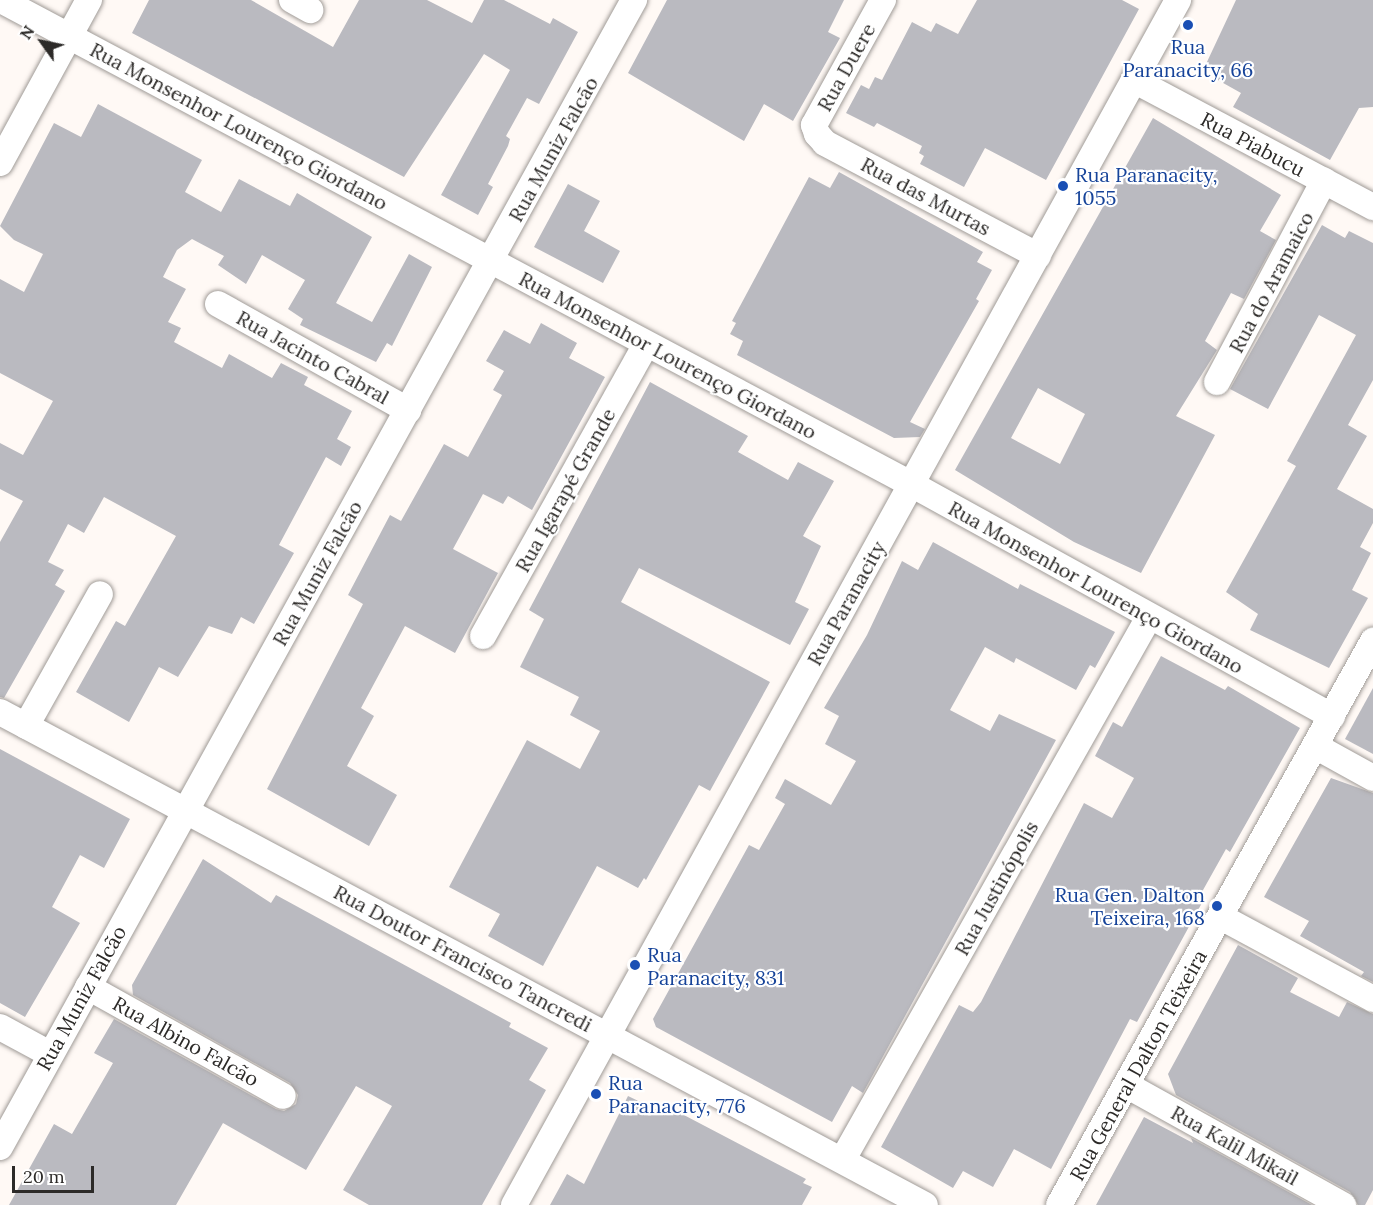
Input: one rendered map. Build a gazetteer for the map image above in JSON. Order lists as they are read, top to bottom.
{
  "streets": {
    "street": [
      "Rua Duere",
      "Rua Monsenhor Lourenço Giordano",
      "Rua Piabucu",
      "Rua Muniz Falcão",
      "Rua das Murtas",
      "Rua do Aramaico",
      "Rua Jacinto Cabral",
      "Rua Igarapé Grande",
      "Rua Paranacity",
      "Rua Justinópolis",
      "Rua Doutor Francisco Tancredi",
      "Rua Albino Falcão",
      "Rua General Dalton Teixeira",
      "Rua Kalil Mikail"
    ]
  },
  "crossings": [
    ["Rua Duere", "Rua das Murtas"],
    ["Rua Monsenhor Lourenço Giordano", "Rua Muniz Falcão"],
    ["Rua Monsenhor Lourenço Giordano", "Rua Igarapé Grande"],
    ["Rua Monsenhor Lourenço Giordano", "Rua Paranacity"],
    ["Rua Monsenhor Lourenço Giordano", "Rua Justinópolis"],
    ["Rua Monsenhor Lourenço Giordano", "Rua General Dalton Teixeira"],
    ["Rua Piabucu", "Rua do Aramaico"],
    ["Rua Piabucu", "Rua Paranacity"],
    ["Rua Muniz Falcão", "Rua Jacinto Cabral"],
    ["Rua Muniz Falcão", "Rua Doutor Francisco Tancredi"],
    ["Rua Muniz Falcão", "Rua Albino Falcão"],
    ["Rua das Murtas", "Rua Paranacity"],
    ["Rua Paranacity", "Rua Doutor Francisco Tancredi"],
    ["Rua Justinópolis", "Rua Doutor Francisco Tancredi"],
    ["Rua General Dalton Teixeira", "Rua Kalil Mikail"]
  ],
  "places": [
    "Rua Paranacity, 66",
    "Rua Paranacity, 1055",
    "Rua Gen. Dalton Teixeira, 168",
    "Rua Paranacity, 831",
    "Rua Paranacity, 776"
  ],
  "scale_bar": "20 m",
  "north": "top left"
}
